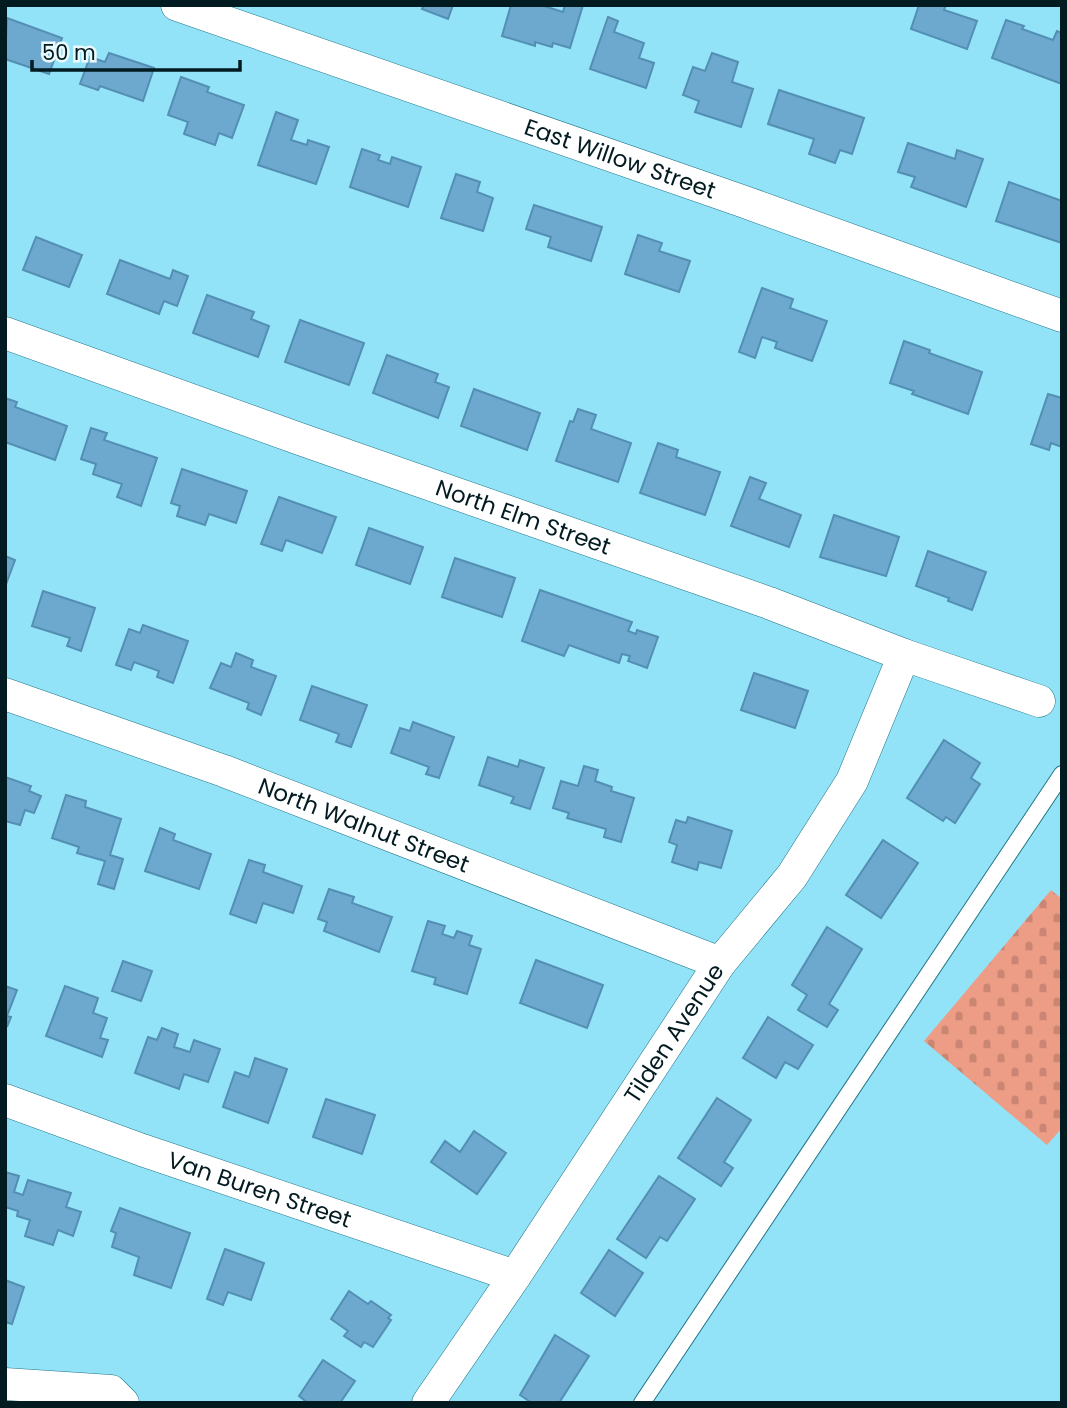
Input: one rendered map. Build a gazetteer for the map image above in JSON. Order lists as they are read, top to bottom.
{
  "streets": {
    "street": [
      "East Willow Street",
      "North Elm Street",
      "North Walnut Street",
      "Tilden Avenue",
      "Van Buren Street"
    ]
  },
  "crossings": [
    ["North Elm Street", "Tilden Avenue"],
    ["North Walnut Street", "Tilden Avenue"],
    ["Tilden Avenue", "Van Buren Street"]
  ],
  "scale_bar": "50 m"
}
